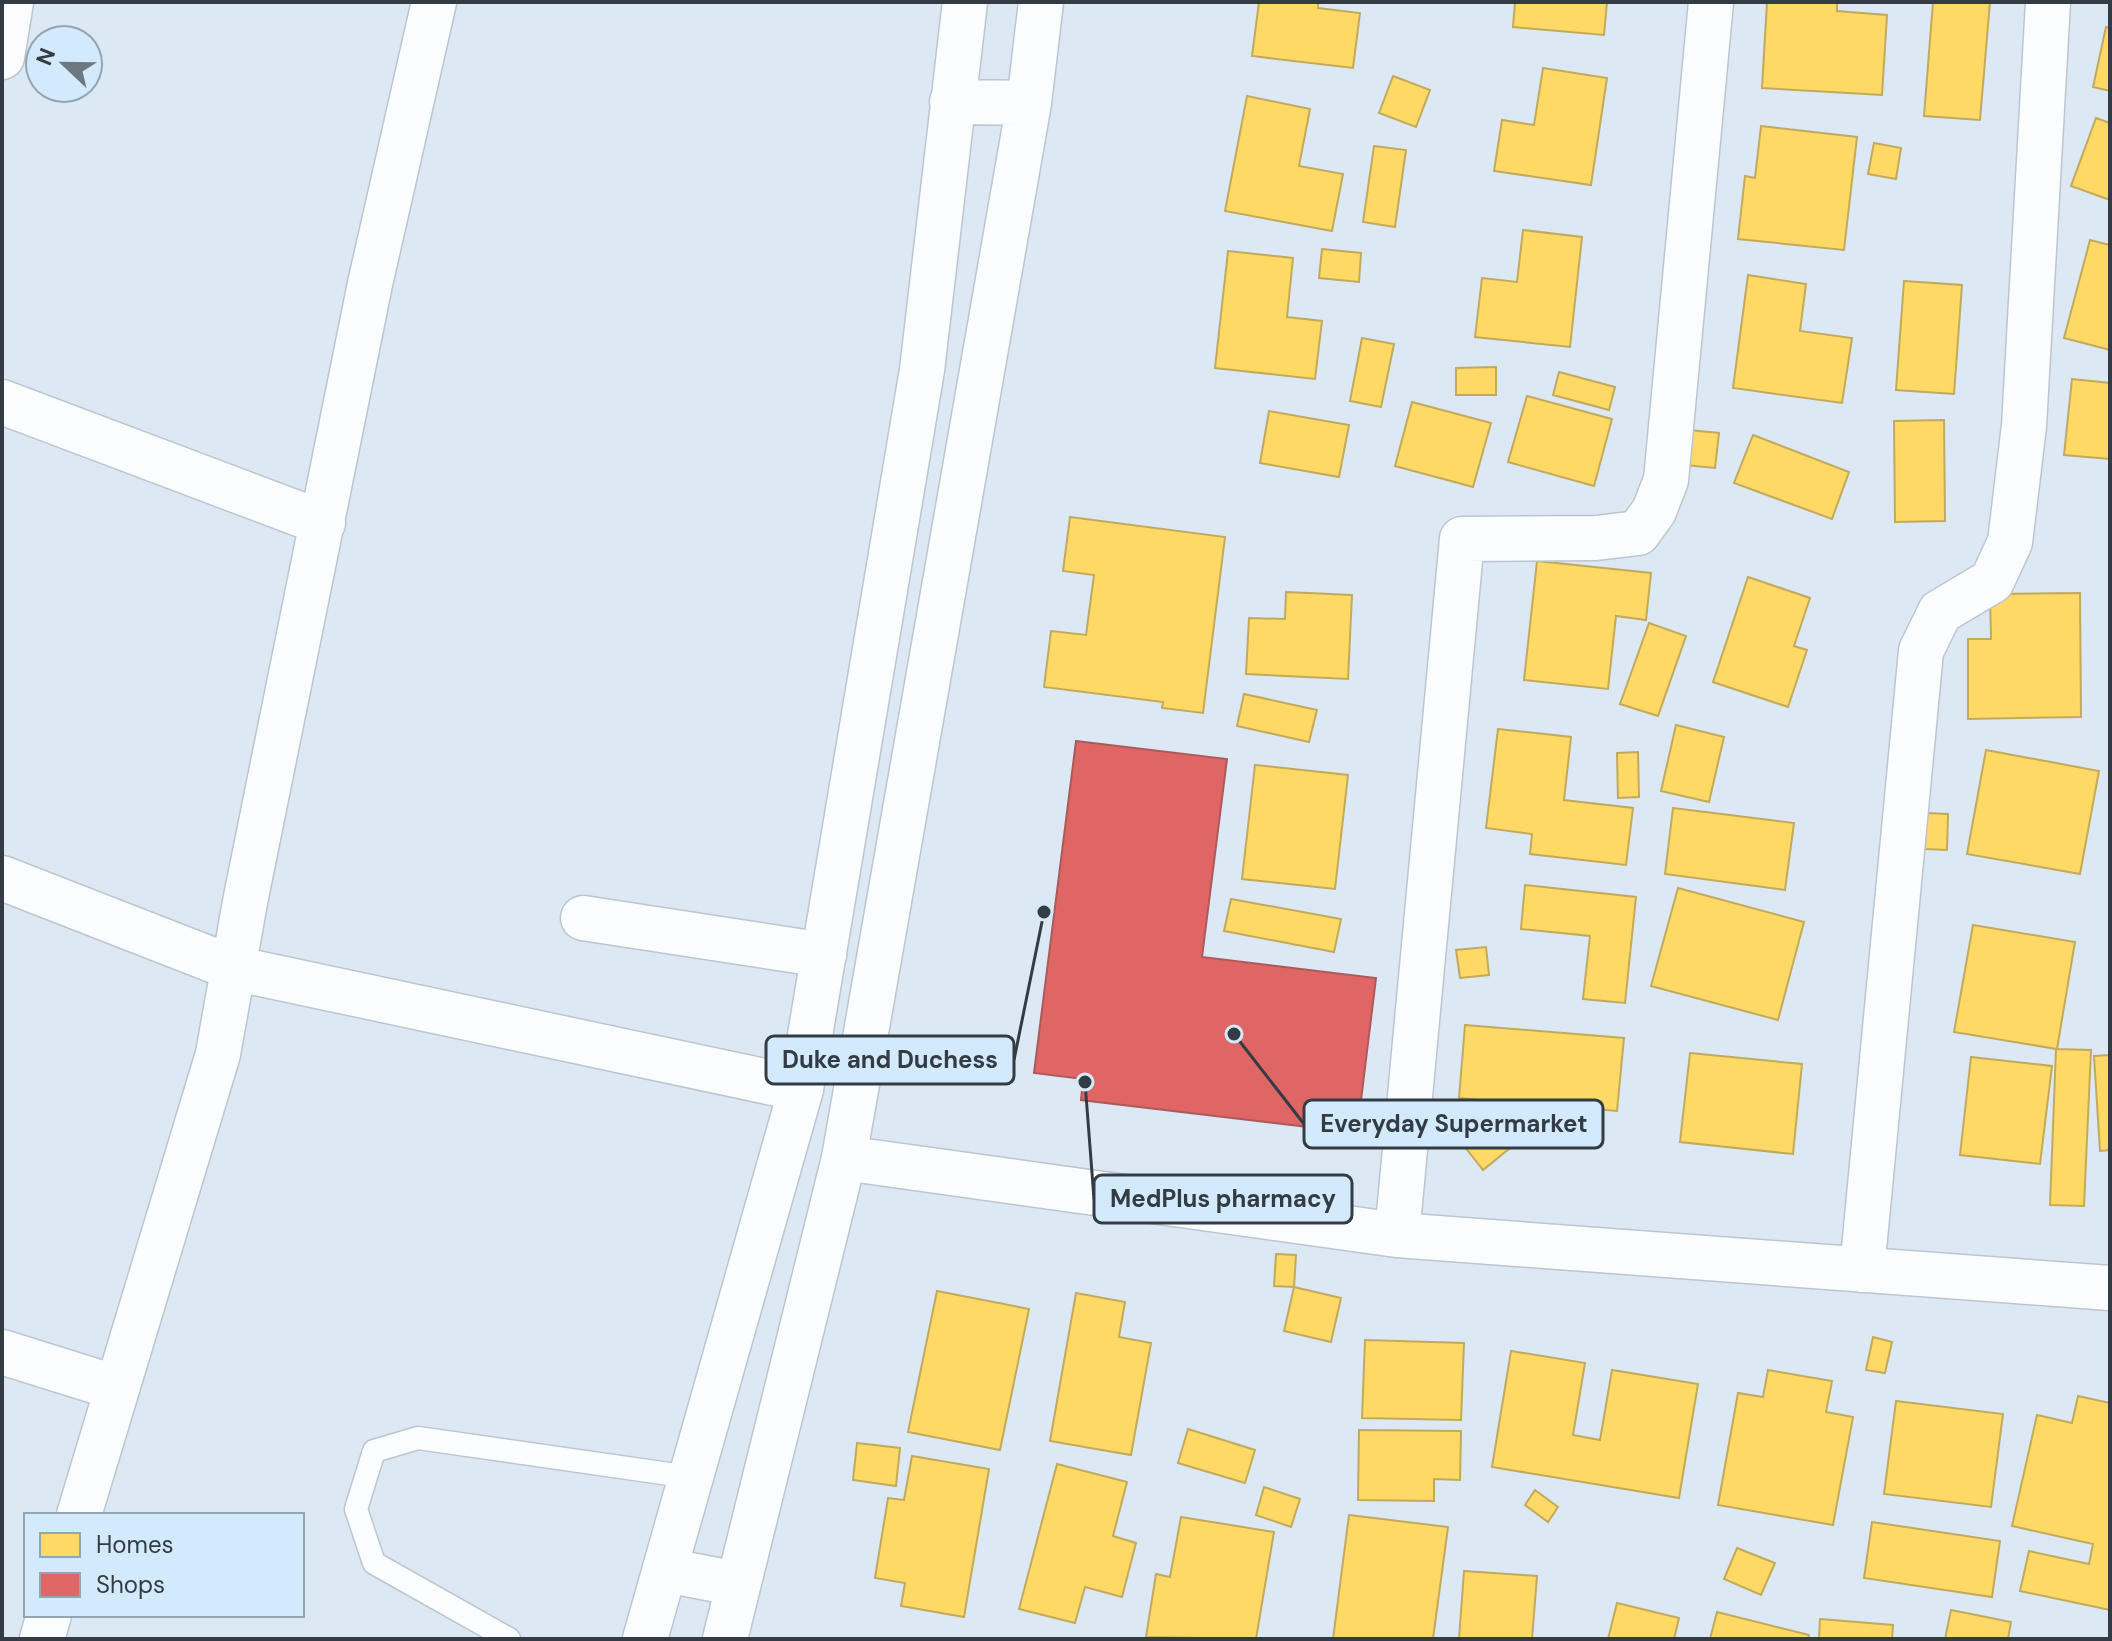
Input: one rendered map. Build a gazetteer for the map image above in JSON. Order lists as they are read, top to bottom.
{
  "places": ["Duke and Duchess", "Everyday Supermarket", "MedPlus pharmacy"],
  "legend": ["Homes", "Shops"],
  "north": "left"
}
